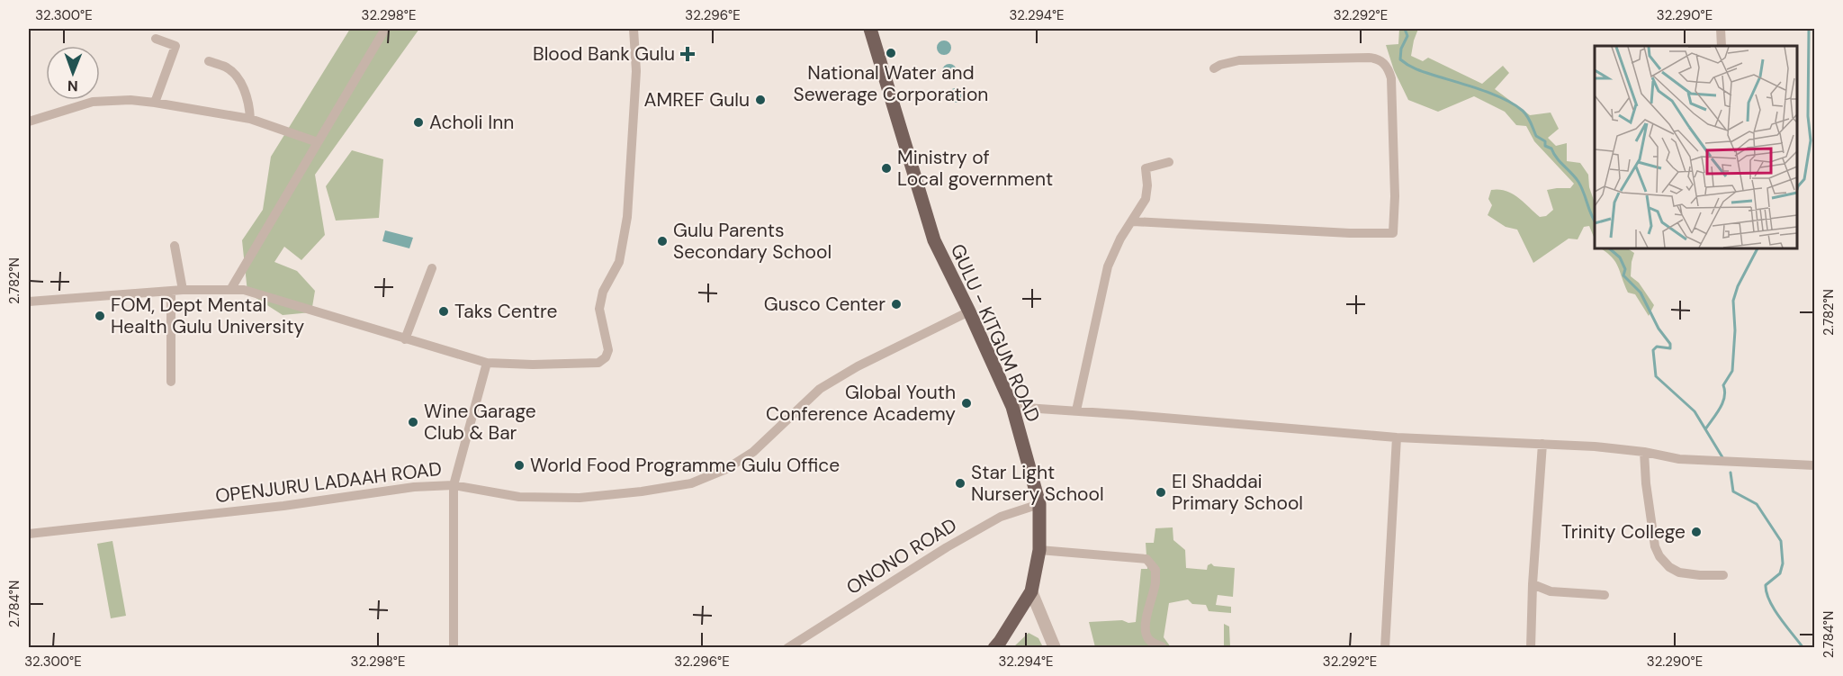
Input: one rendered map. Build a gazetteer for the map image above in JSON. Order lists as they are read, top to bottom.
{
  "streets": {
    "main road": ["GULU - KITGUM ROAD"],
    "street": ["OPENJURU LADAAH ROAD", "ONONO ROAD"]
  },
  "crossings": [
    ["GULU - KITGUM ROAD", "OPENJURU LADAAH ROAD"],
    ["GULU - KITGUM ROAD", "ONONO ROAD"]
  ],
  "places": {
    "other": [
      "National Water and Sewerage Corporation",
      "AMREF Gulu",
      "Acholi Inn",
      "Ministry of Local government",
      "Gulu Parents Secondary School",
      "Gusco Center",
      "Taks Centre",
      "FOM, Dept Mental Health Gulu University",
      "Global Youth Conference Academy",
      "Wine Garage Club & Bar",
      "World Food Programme Gulu Office",
      "Star Light Nursery School",
      "El Shaddai Primary School",
      "Trinity College"
    ],
    "health": ["Blood Bank Gulu"]
  },
  "north": "bottom",
  "coordinates": [
    "32.300°E",
    "32.298°E",
    "32.296°E",
    "32.294°E",
    "32.292°E",
    "32.290°E",
    "2.782°N",
    "2.784°N"
  ]
}
